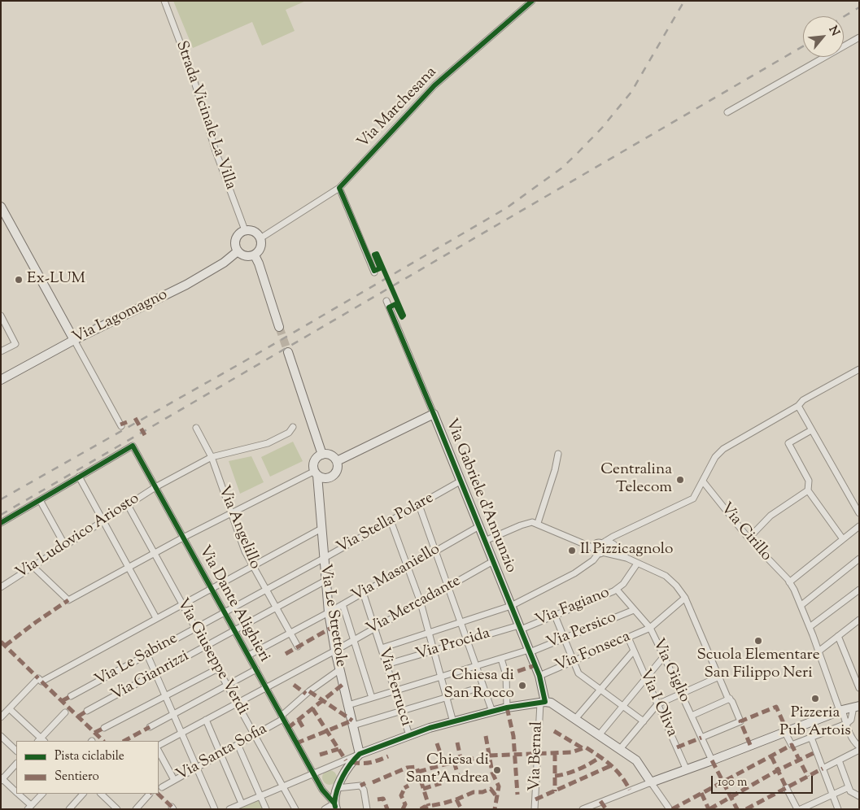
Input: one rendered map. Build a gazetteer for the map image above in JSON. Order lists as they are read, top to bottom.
{
  "streets": {
    "main road": ["Via Lagomagno", "Via Gabriele d'Annunzio", "Via Le Strettole"],
    "street": [
      "Via Marchesana",
      "Strada Vicinale La Villa",
      "Via Stella Polare",
      "Via Angelillo",
      "Via Cirillo",
      "Via Ludovico Ariosto",
      "Via Masaniello",
      "Via Dante Alighieri",
      "Via Mercadante",
      "Via Fagiano",
      "Via Persico",
      "Via Procida",
      "Via Fonseca",
      "Via Giuseppe Verdi",
      "Via Le Sabine",
      "Via Giglio",
      "Via Gianrizzi",
      "Via Ferrucci",
      "Via I Oliva",
      "Via Santa Sofia",
      "Via Bernal"
    ]
  },
  "crossings": [
    ["Strada Vicinale La Villa", "Via Lagomagno"],
    ["Via Gabriele d'Annunzio", "Via Stella Polare"],
    ["Via Gabriele d'Annunzio", "Via Masaniello"],
    ["Via Gabriele d'Annunzio", "Via Mercadante"],
    ["Via Gabriele d'Annunzio", "Via Fagiano"],
    ["Via Gabriele d'Annunzio", "Via Persico"],
    ["Via Gabriele d'Annunzio", "Via Procida"],
    ["Via Gabriele d'Annunzio", "Via Fonseca"],
    ["Via Gabriele d'Annunzio", "Via Bernal"],
    ["Via Stella Polare", "Via Angelillo"],
    ["Via Stella Polare", "Via Dante Alighieri"],
    ["Via Stella Polare", "Via Le Strettole"],
    ["Via Stella Polare", "Via Le Sabine"],
    ["Via Angelillo", "Via Ludovico Ariosto"],
    ["Via Angelillo", "Via Masaniello"],
    ["Via Angelillo", "Via Gianrizzi"],
    ["Via Ludovico Ariosto", "Via Dante Alighieri"],
    ["Via Ludovico Ariosto", "Via Giuseppe Verdi"],
    ["Via Masaniello", "Via Dante Alighieri"],
    ["Via Masaniello", "Via Le Strettole"],
    ["Via Masaniello", "Via Ferrucci"],
    ["Via Dante Alighieri", "Via Mercadante"],
    ["Via Dante Alighieri", "Via Le Sabine"],
    ["Via Dante Alighieri", "Via Gianrizzi"],
    ["Via Dante Alighieri", "Via Santa Sofia"],
    ["Via Mercadante", "Via Le Strettole"],
    ["Via Mercadante", "Via Giuseppe Verdi"],
    ["Via Mercadante", "Via Ferrucci"],
    ["Via Fagiano", "Via Procida"],
    ["Via Fagiano", "Via Giglio"],
    ["Via Le Strettole", "Via Persico"],
    ["Via Le Strettole", "Via Gianrizzi"],
    ["Via Le Strettole", "Via Santa Sofia"],
    ["Via Persico", "Via Giglio"],
    ["Via Persico", "Via Ferrucci"],
    ["Via Procida", "Via Ferrucci"],
    ["Via Fonseca", "Via Giglio"],
    ["Via Fonseca", "Via I Oliva"],
    ["Via Giuseppe Verdi", "Via Le Sabine"],
    ["Via Giuseppe Verdi", "Via Gianrizzi"],
    ["Via Giuseppe Verdi", "Via Santa Sofia"]
  ],
  "places": [
    "Ex-LUM",
    "Centralina Telecom",
    "Il Pizzicagnolo",
    "Scuola Elementare San Filippo Neri",
    "Chiesa di San Rocco",
    "Pizzeria Pub Artois",
    "Chiesa di Sant'Andrea"
  ],
  "legend": ["Pista ciclabile", "Sentiero"],
  "scale_bar": "100 m",
  "north": "top right"
}
